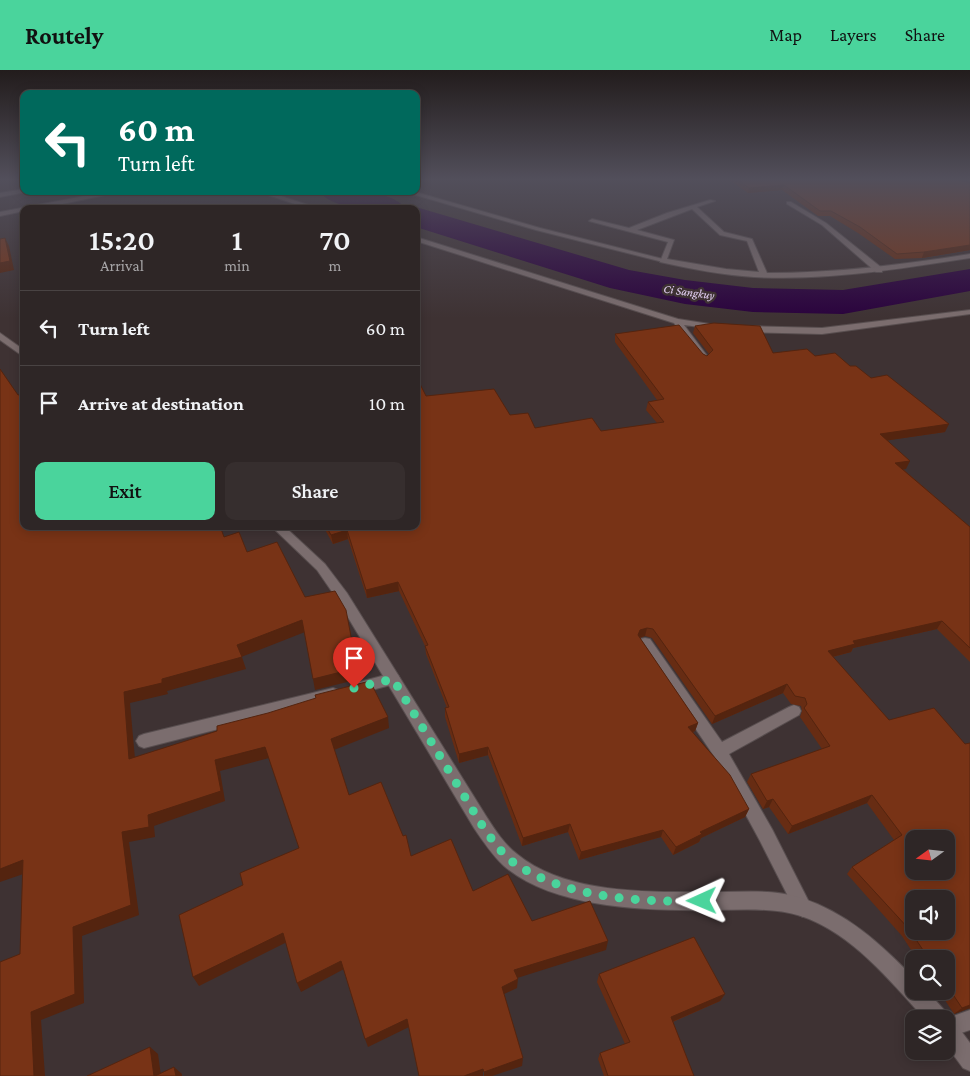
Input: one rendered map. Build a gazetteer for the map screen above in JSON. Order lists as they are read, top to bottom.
{
  "water": ["Ci Sangkuy"],
  "north": "left",
  "page": {
    "header": "Routely",
    "nav": ["Map", "Layers", "Share"],
    "turn": ["60 m", "Turn left"],
    "eta": [
      "15:20",
      "Arrival",
      "1",
      "min",
      "70",
      "m"
    ],
    "list": [
      {
        "name": "Turn left",
        "value": "60 m"
      },
      {
        "name": "Arrive at destination",
        "value": "10 m"
      }
    ],
    "buttons": ["Exit", "Share"]
  }
}
